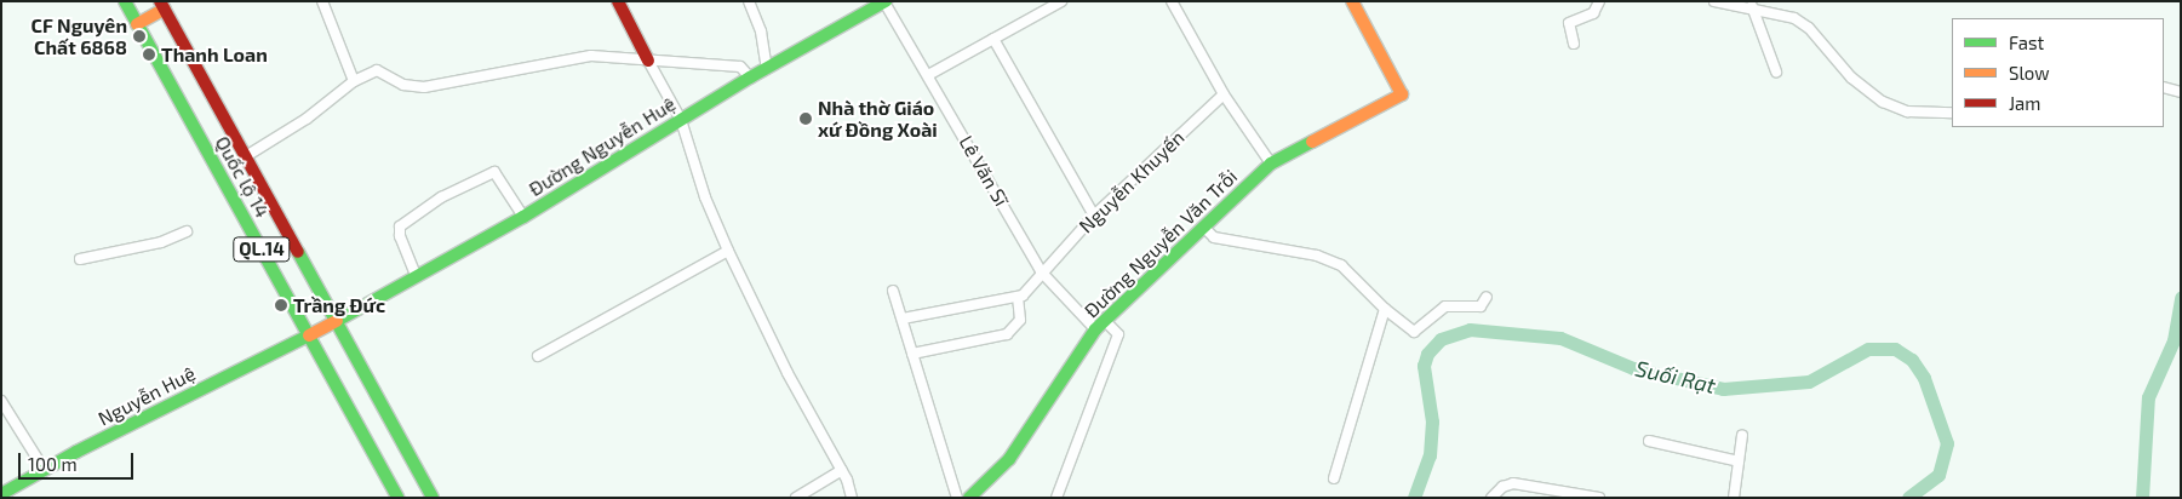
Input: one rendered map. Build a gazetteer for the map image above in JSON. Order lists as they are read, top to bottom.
{
  "streets": {
    "main road": [
      "Đường Nguyễn Huệ",
      "Quốc lộ 14",
      "Đường Nguyễn Văn Trỗi",
      "QL.14",
      "Nguyễn Huệ"
    ],
    "street": ["Lê Văn Sĩ", "Nguyễn Khuyến"]
  },
  "crossings": [
    ["Đường Nguyễn Huệ", "Lê Văn Sĩ"],
    ["Đường Nguyễn Huệ", "Quốc lộ 14"],
    ["Đường Nguyễn Huệ", "Nguyễn Huệ"],
    ["Lê Văn Sĩ", "Nguyễn Khuyến"],
    ["Lê Văn Sĩ", "Đường Nguyễn Văn Trỗi"],
    ["Quốc lộ 14", "Nguyễn Huệ"]
  ],
  "water": ["Suối Rạt"],
  "places": [
    "CF Nguyên Chất 6868",
    "Thanh Loan",
    "Nhà thờ Giáo xứ Đồng Xoài",
    "Trầng Đức"
  ],
  "legend": ["Fast", "Slow", "Jam"],
  "scale_bar": "100 m"
}
